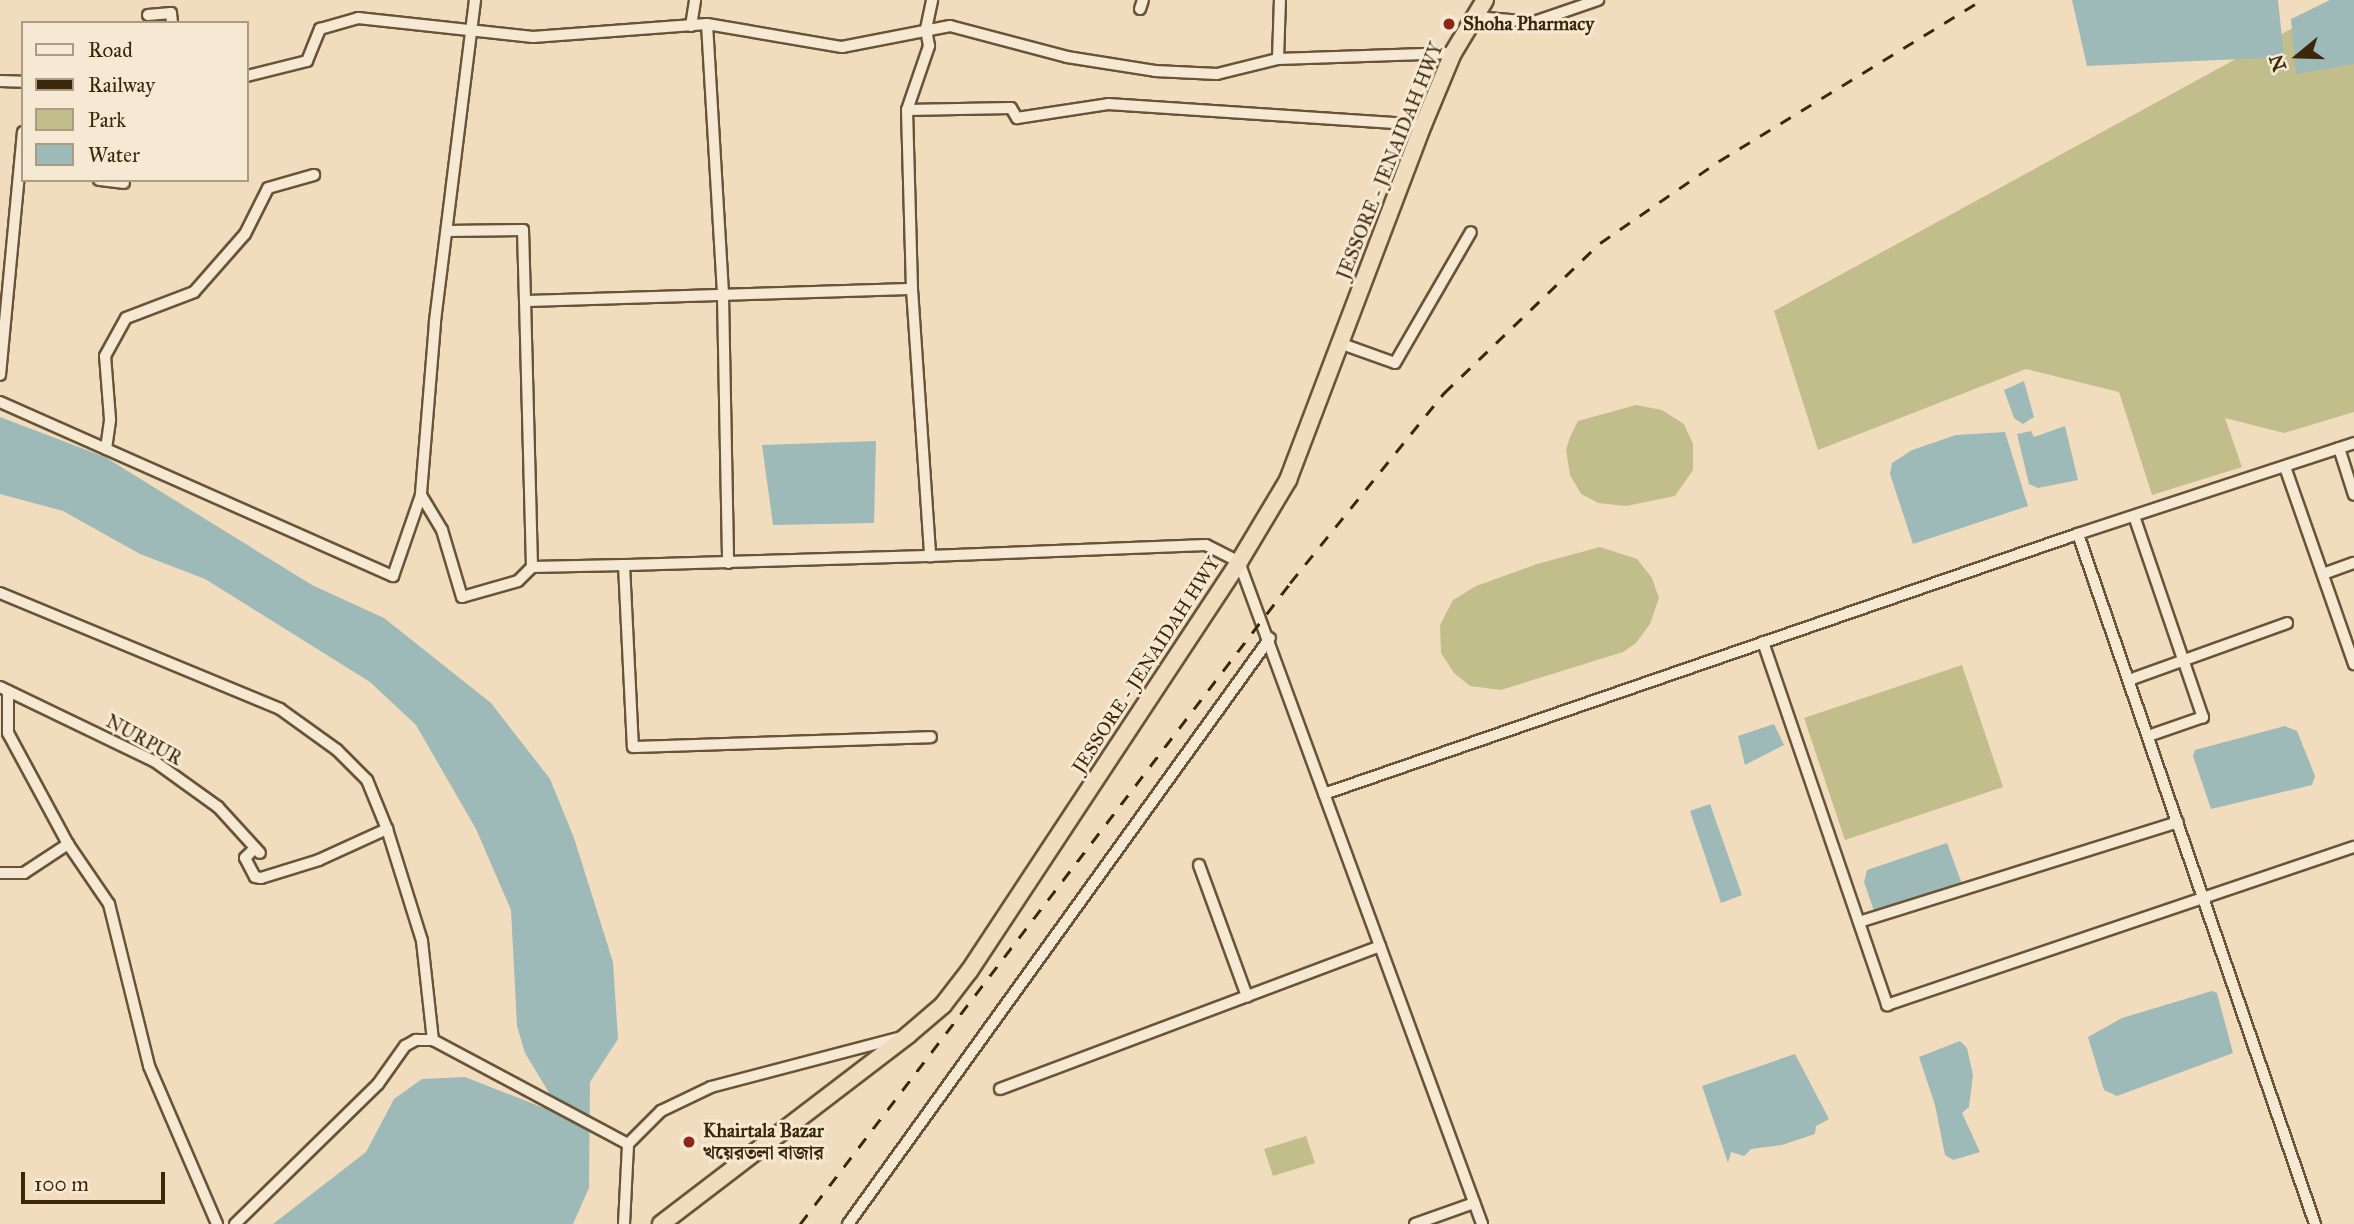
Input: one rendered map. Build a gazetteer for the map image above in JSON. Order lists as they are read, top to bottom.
{
  "streets": {
    "highway": ["JESSORE - JENAIDAH HWY"],
    "street": ["NURPUR"]
  },
  "places": ["Shoha Pharmacy", "Khairtala Bazar খয়েরতলা বাজার"],
  "legend": [
    "Road",
    "Railway",
    "Park",
    "Water"
  ],
  "scale_bar": "100 m",
  "north": "left"
}
